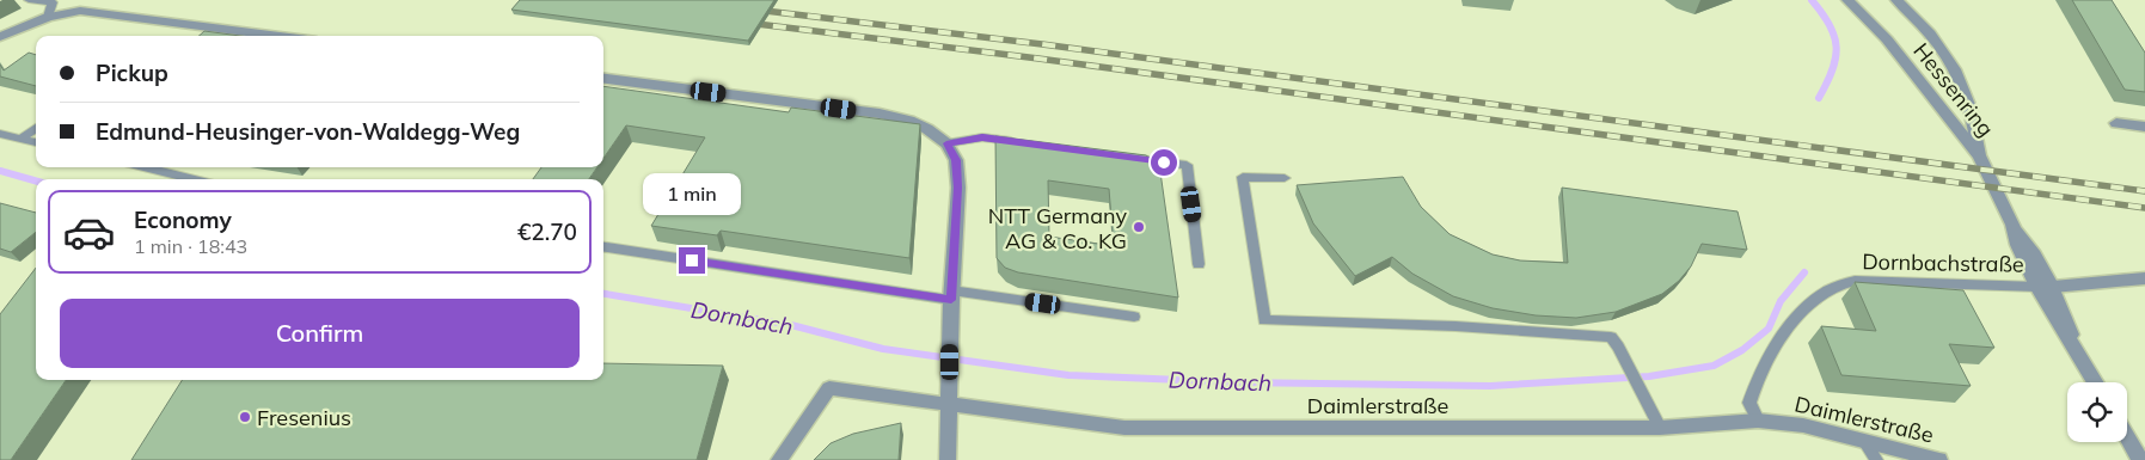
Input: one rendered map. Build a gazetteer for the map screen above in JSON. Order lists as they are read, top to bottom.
{
  "streets": {
    "street": ["Hessenring", "Daimlerstraße"],
    "lane": ["Dornbachstraße"]
  },
  "crossings": [
    ["Dornbachstraße", "Daimlerstraße"]
  ],
  "water": ["Dornbach"],
  "places": ["NTT Germany AG & Co. KG", "Fresenius"],
  "page": {
    "banner": ["Pickup", "Edmund-Heusinger-von-Waldegg-Weg"],
    "bubble": "1 min",
    "list": [
      {
        "name": "Economy",
        "note": "1 min · 18:43",
        "value": "€2.70"
      }
    ],
    "buttons": "Confirm"
  }
}
